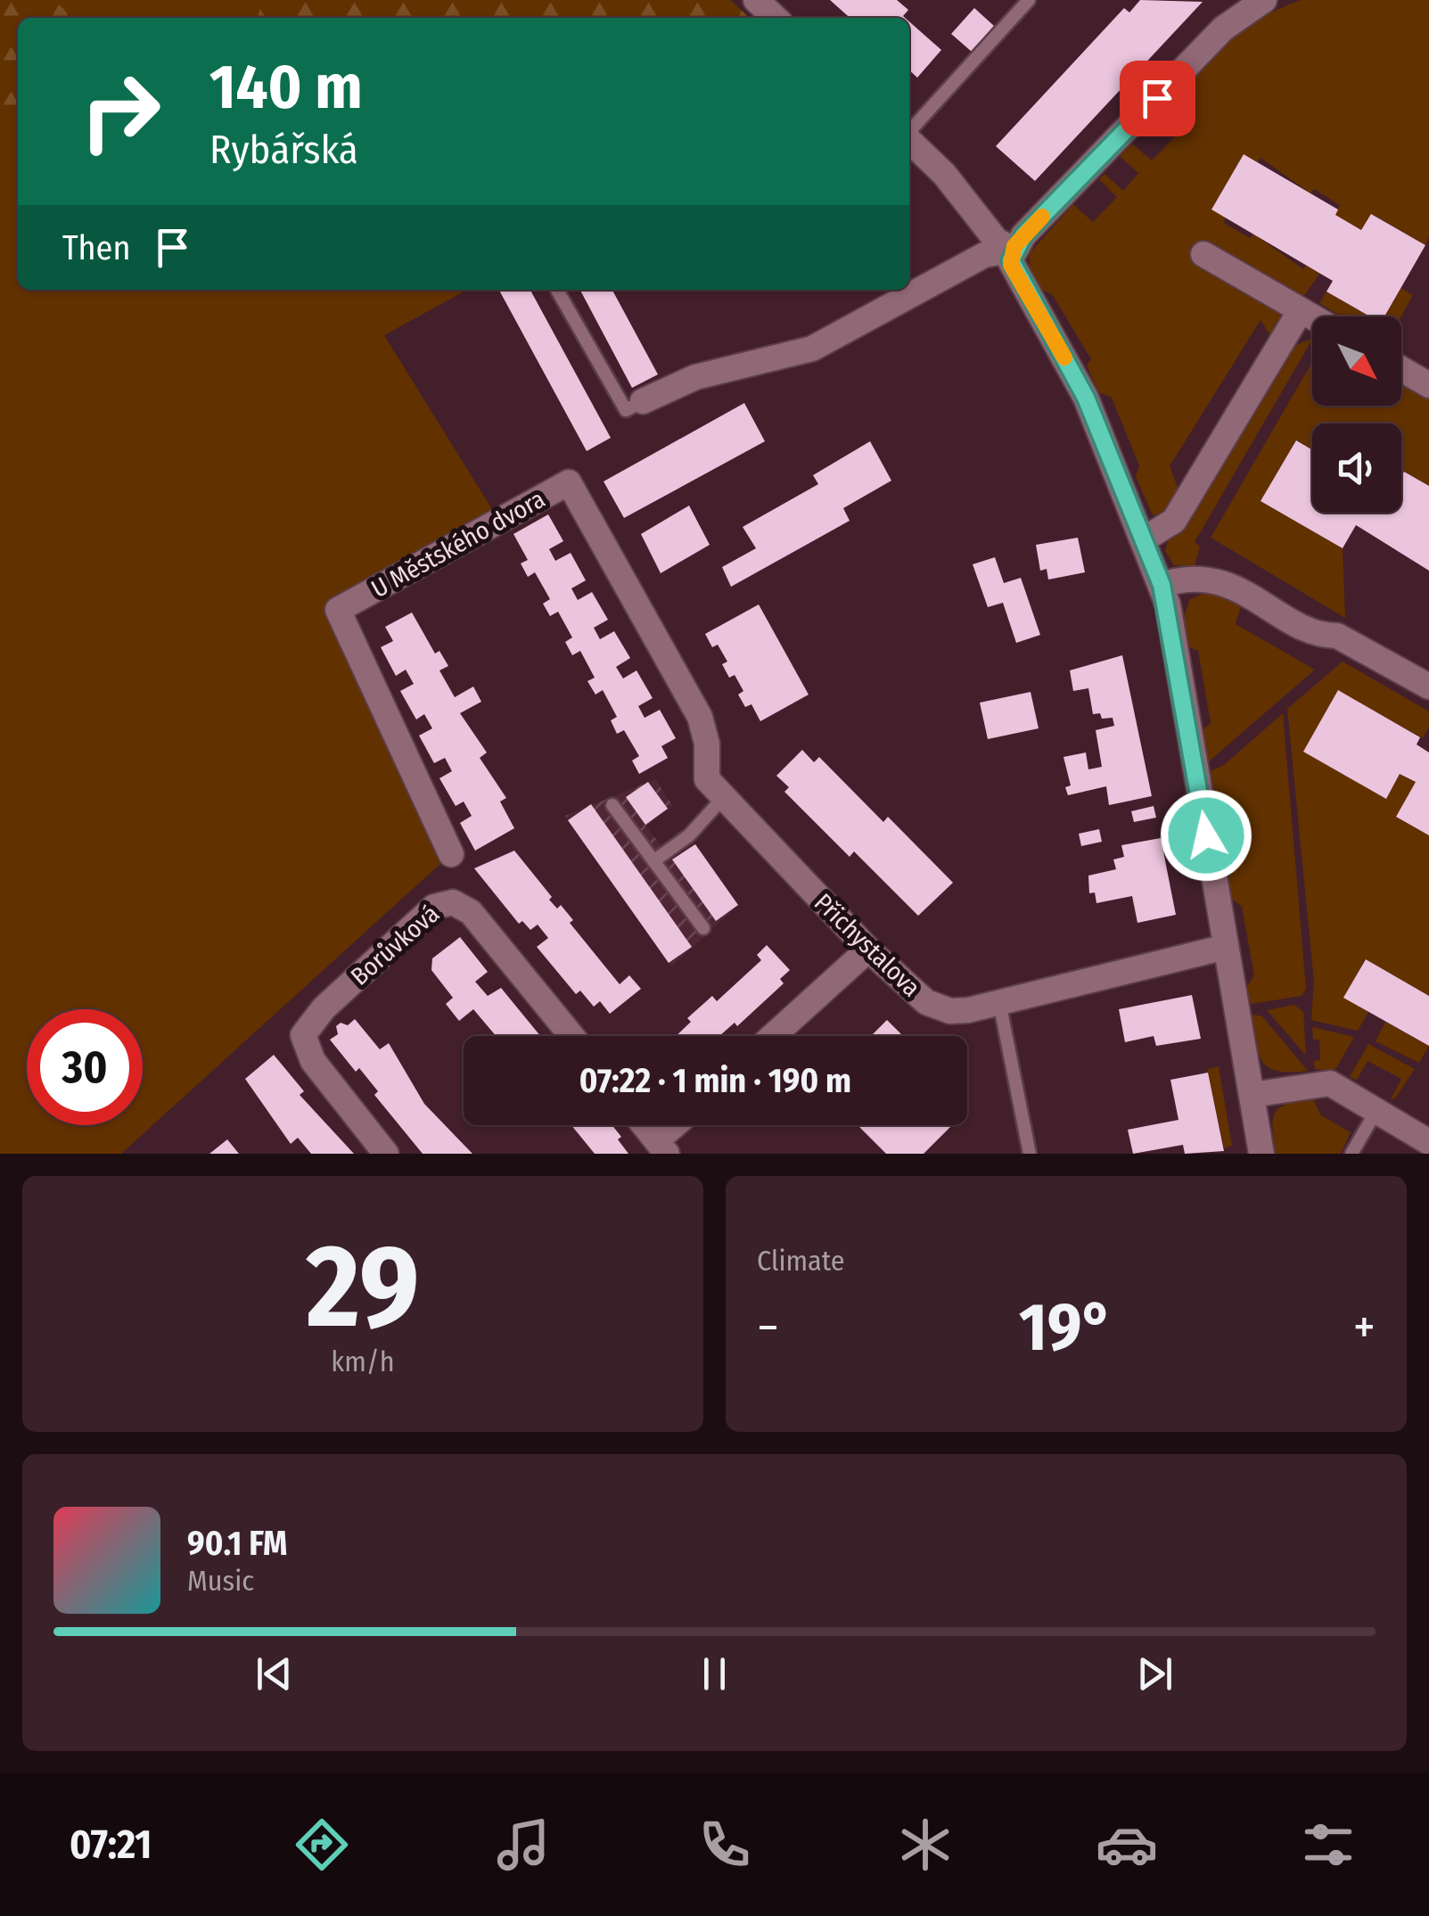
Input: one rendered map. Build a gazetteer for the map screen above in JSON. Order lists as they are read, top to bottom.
{
  "streets": {
    "street": ["U Městského dvora", "Borůvková", "Přichystalova"]
  },
  "crossings": [
    ["U Městského dvora", "Přichystalova"]
  ],
  "north": "bottom right",
  "page": {
    "turn": ["140 m", "Rybářská"],
    "then": "Then",
    "limit": "30",
    "trip": "07:22 · 1 min · 190 m",
    "tile": [
      ["29", "km/h"],
      "Climate"
    ],
    "heat": ["−", "19°", "+"],
    "song": ["90.1 FM", "Music"],
    "tabs": "07:21"
  }
}
